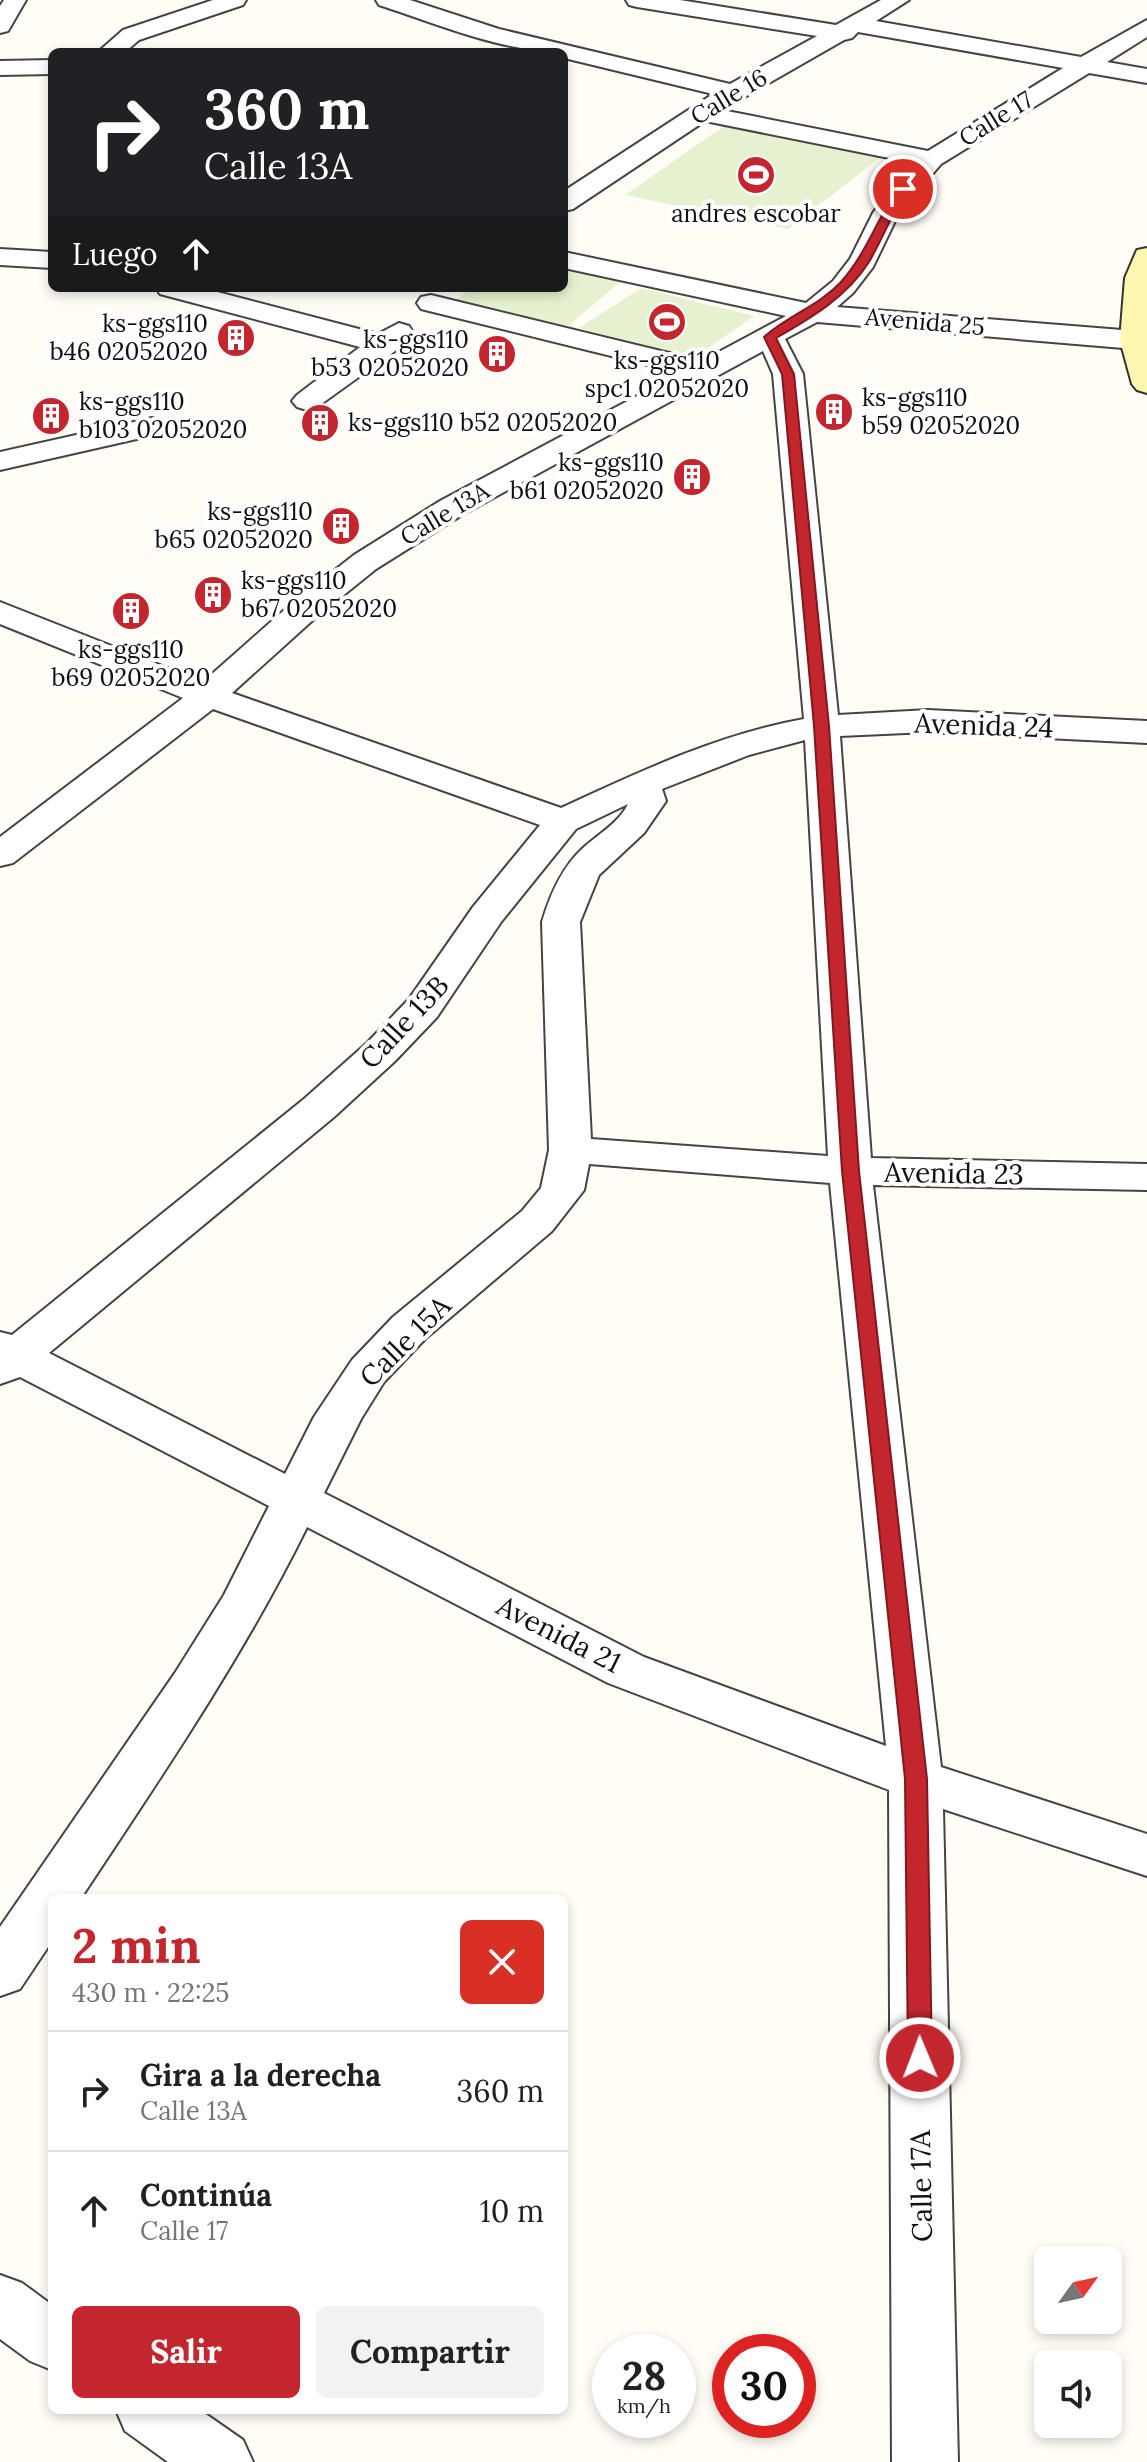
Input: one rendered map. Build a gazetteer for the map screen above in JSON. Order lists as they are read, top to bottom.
{
  "streets": {
    "street": [
      "Calle 16",
      "Calle 17",
      "Avenida 25",
      "Calle 13A",
      "Avenida 24",
      "Calle 13B",
      "Avenida 23",
      "Calle 15A",
      "Avenida 21",
      "Calle 17A"
    ]
  },
  "crossings": [
    ["Calle 17", "Avenida 25"],
    ["Calle 17", "Calle 13A"],
    ["Avenida 25", "Calle 13A"],
    ["Calle 13A", "Calle 17A"],
    ["Avenida 24", "Calle 13B"],
    ["Avenida 24", "Calle 17A"],
    ["Calle 13B", "Calle 15A"],
    ["Calle 13B", "Avenida 21"],
    ["Calle 13B", "Calle 17A"],
    ["Avenida 23", "Calle 15A"],
    ["Avenida 23", "Calle 17A"],
    ["Calle 15A", "Avenida 21"],
    ["Avenida 21", "Calle 17A"]
  ],
  "places": {
    "sports": ["andres escobar", "ks-ggs110 spc1 02052020"],
    "building": [
      "ks-ggs110 b46 02052020",
      "ks-ggs110 b53 02052020",
      "ks-ggs110 b59 02052020",
      "ks-ggs110 b103 02052020",
      "ks-ggs110 b52 02052020",
      "ks-ggs110 b61 02052020",
      "ks-ggs110 b65 02052020",
      "ks-ggs110 b67 02052020",
      "ks-ggs110 b69 02052020"
    ]
  },
  "north": "top right",
  "page": {
    "turn": ["360 m", "Calle 13A"],
    "then": "Luego",
    "heading": ["2 min", "430 m · 22:25"],
    "list": [
      {
        "name": "Gira a la derecha",
        "note": "Calle 13A",
        "value": "360 m"
      },
      {
        "name": "Continúa",
        "note": "Calle 17",
        "value": "10 m"
      }
    ],
    "buttons": ["Salir", "Compartir"],
    "speed": "28 km/h",
    "limit": "30"
  }
}
